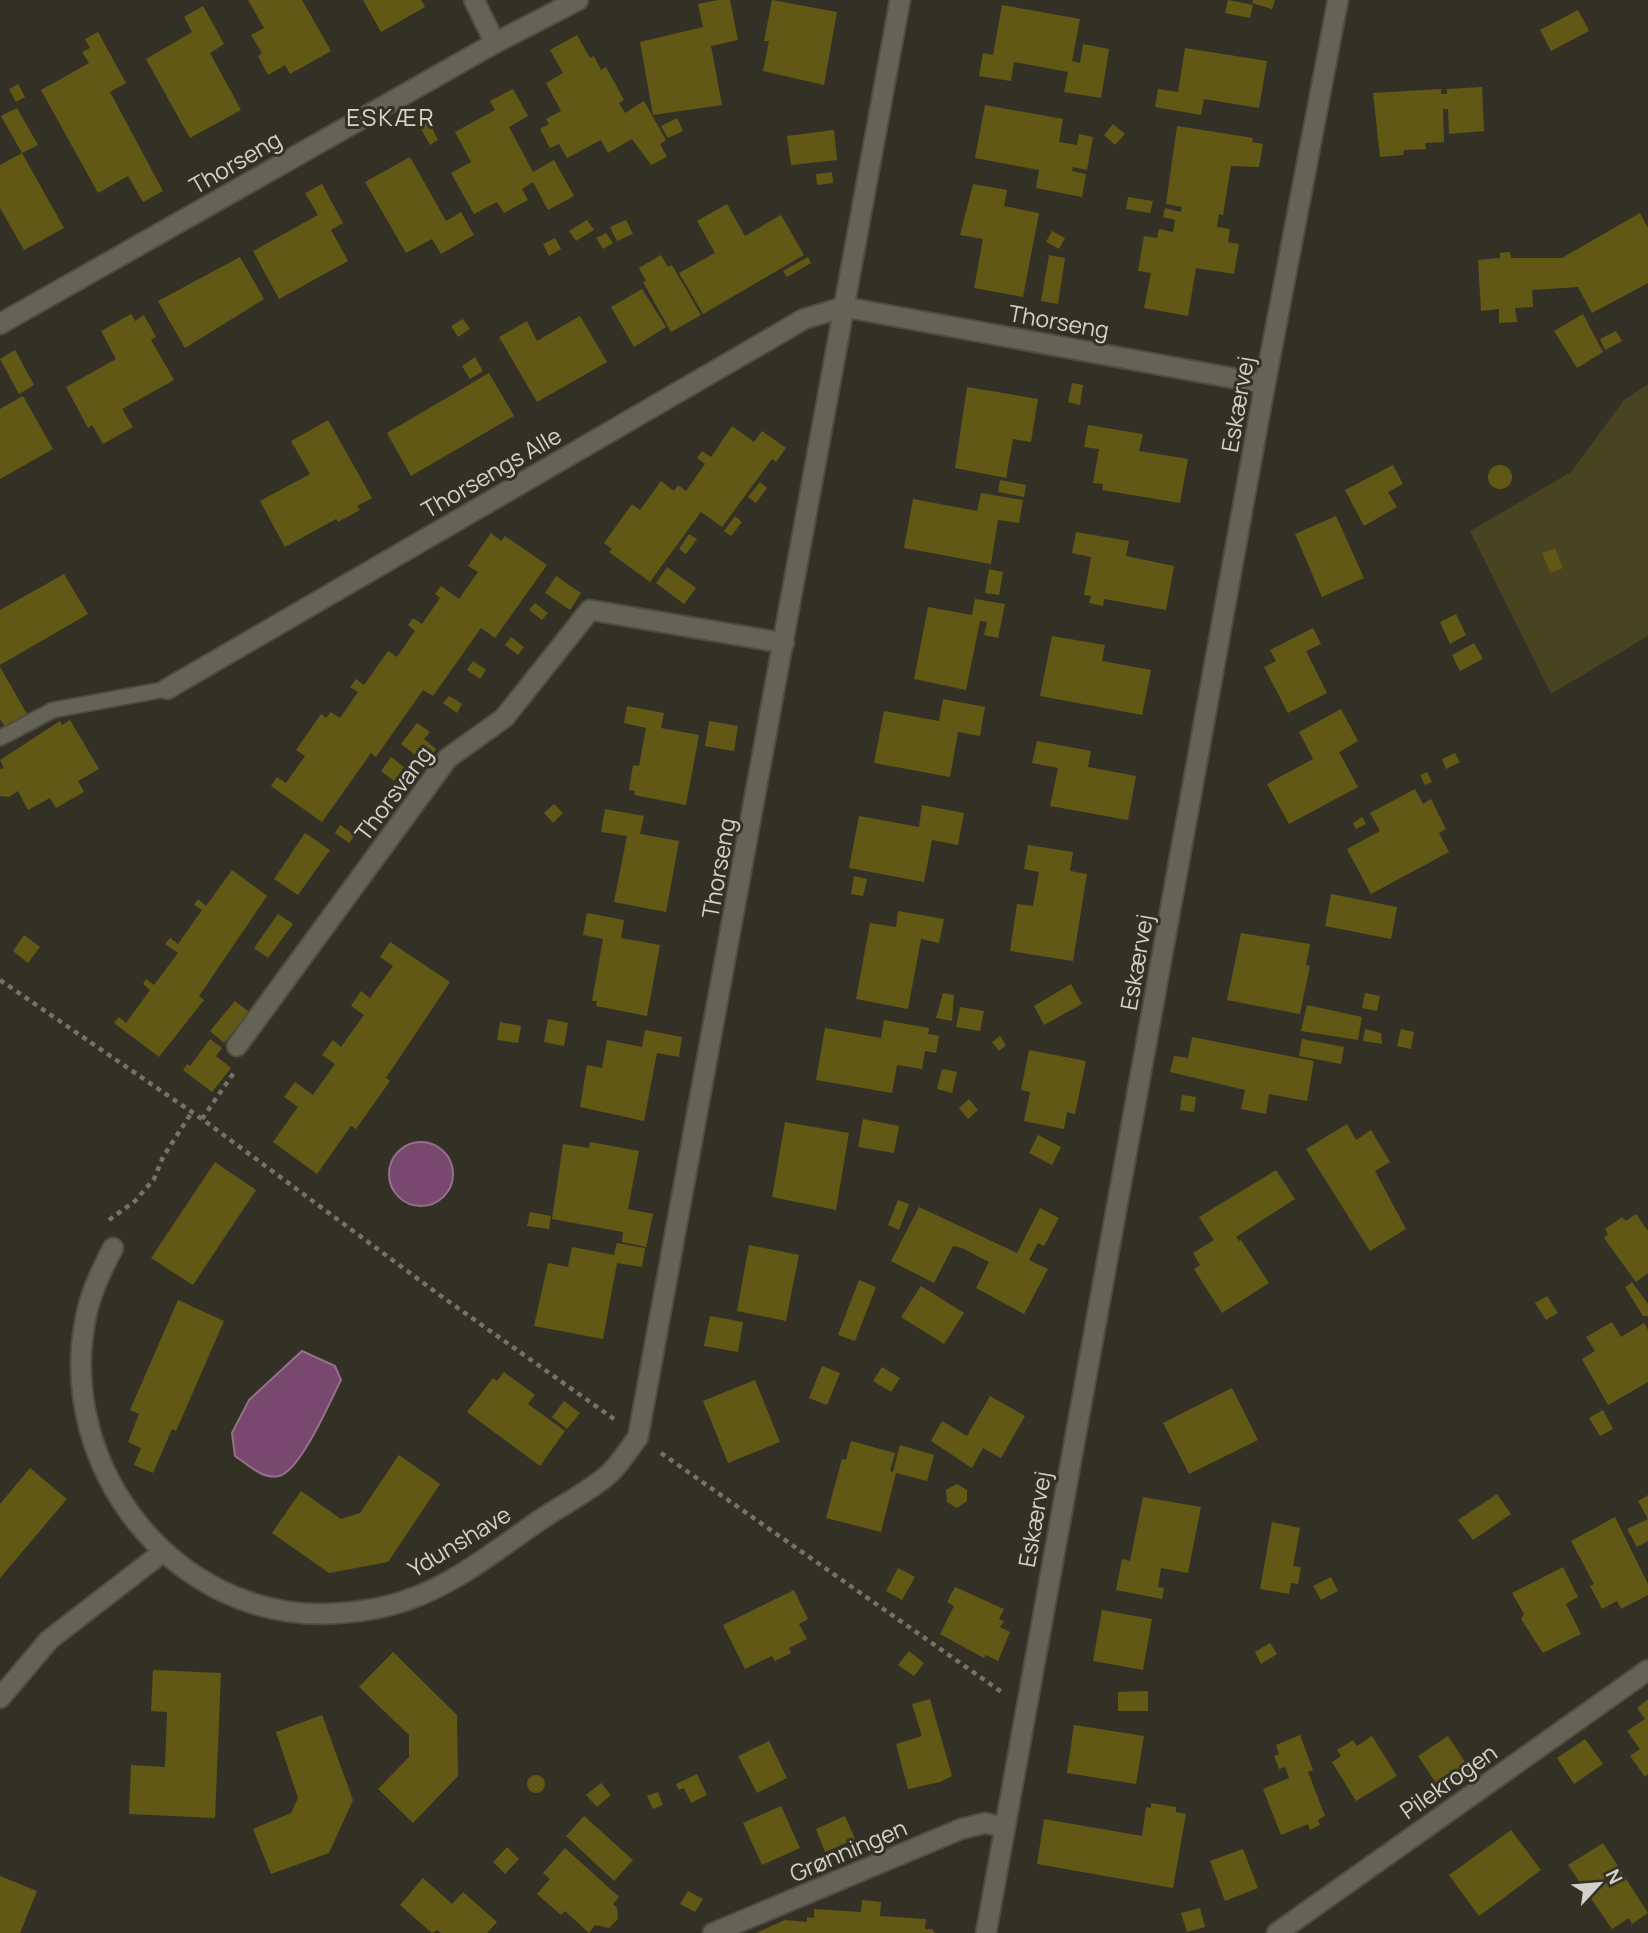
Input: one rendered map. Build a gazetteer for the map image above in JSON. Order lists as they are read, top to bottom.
{
  "streets": {
    "street": [
      "Thorseng",
      "Eskærvej",
      "Thorsengs Alle",
      "Thorsvang",
      "Ydunshave",
      "Pilekrogen",
      "Grønningen"
    ]
  },
  "crossings": [
    ["Thorseng", "Eskærvej"],
    ["Thorseng", "Thorsengs Alle"],
    ["Thorseng", "Thorsvang"],
    ["Thorseng", "Ydunshave"],
    ["Eskærvej", "Grønningen"]
  ],
  "districts": ["ESKÆR"],
  "north": "top right"
}
